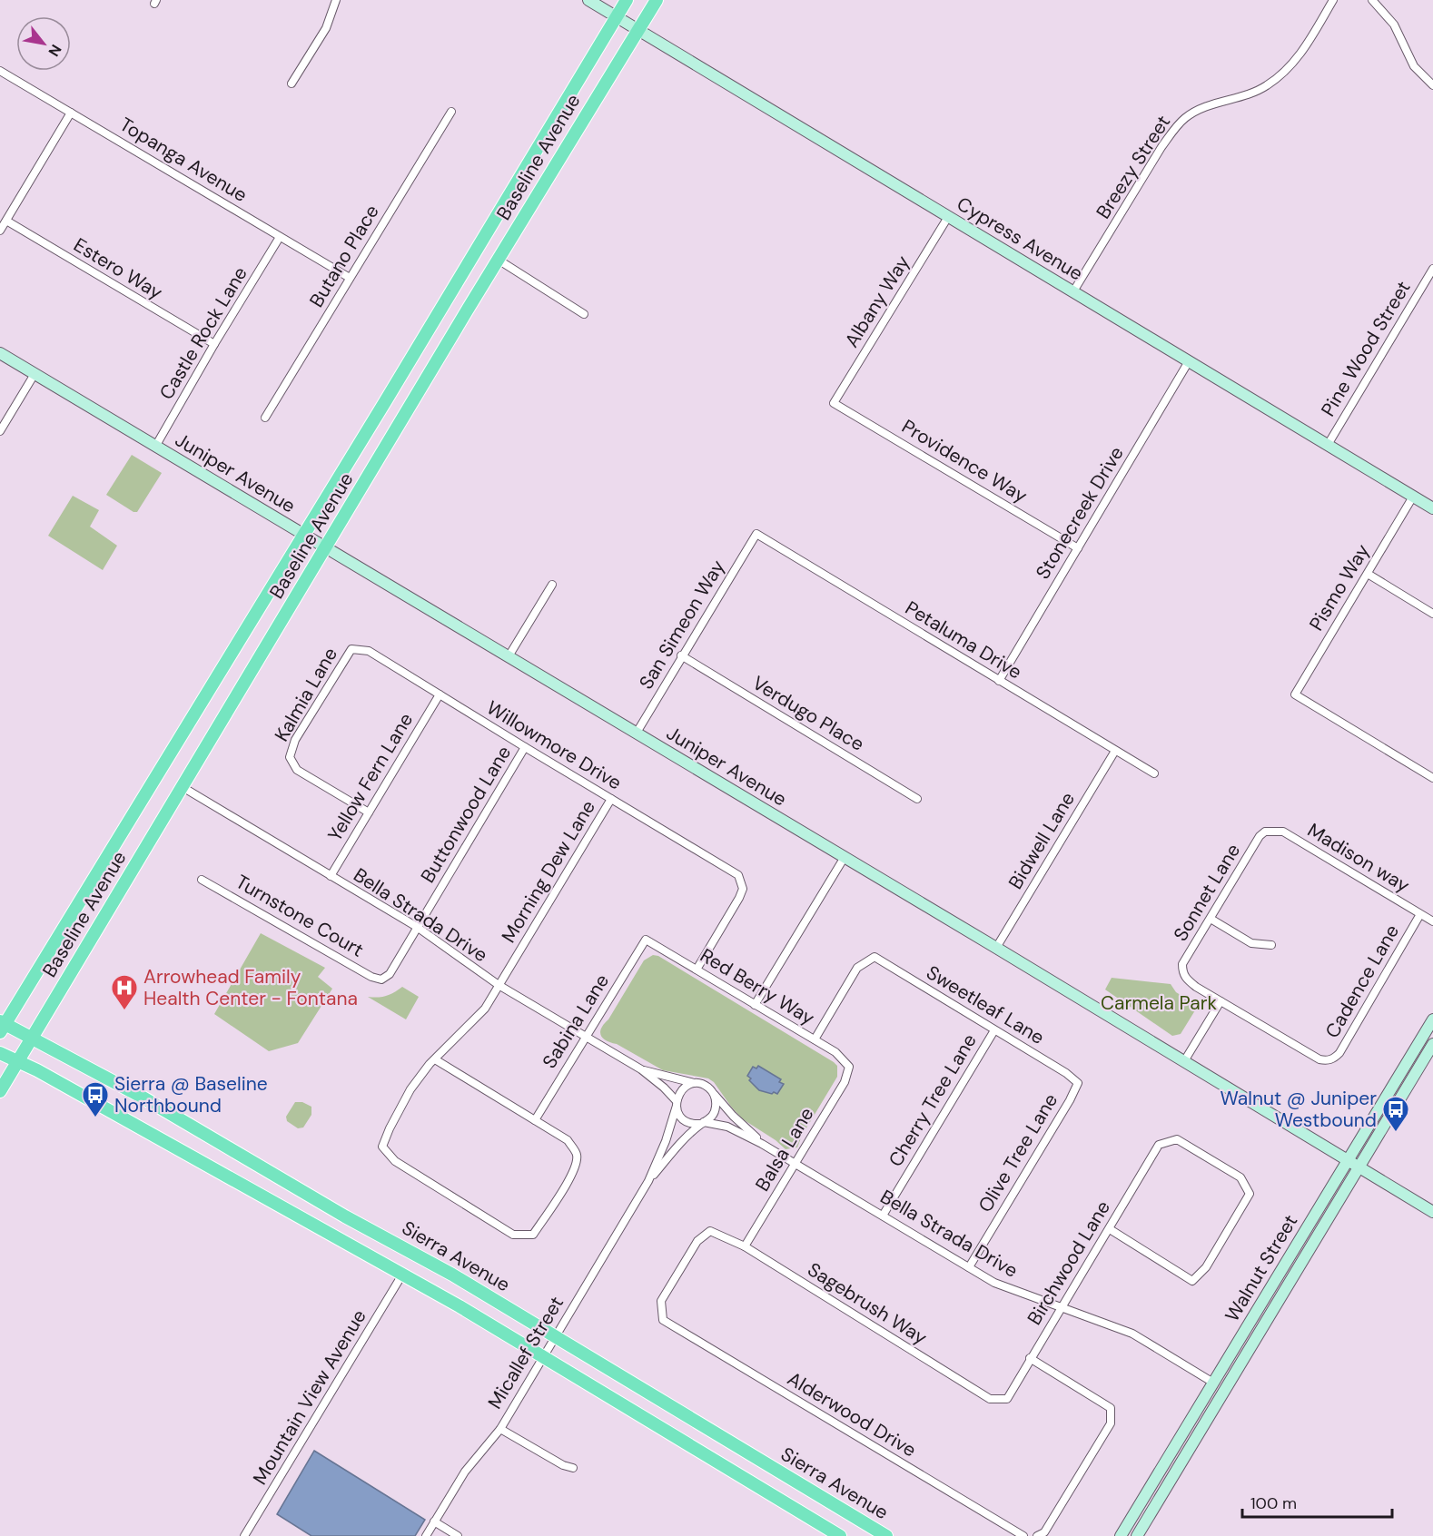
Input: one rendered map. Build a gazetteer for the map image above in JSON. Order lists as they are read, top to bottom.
{
  "streets": {
    "main road": ["Baseline Avenue", "Sierra Avenue"],
    "street": [
      "Topanga Avenue",
      "Breezy Street",
      "Cypress Avenue",
      "Butano Place",
      "Estero Way",
      "Albany Way",
      "Castle Rock Lane",
      "Pine Wood Street",
      "Providence Way",
      "Juniper Avenue",
      "Stonecreek Drive",
      "Pismo Way",
      "San Simeon Way",
      "Petaluma Drive",
      "Kalmia Lane",
      "Verdugo Place",
      "Willowmore Drive",
      "Yellow Fern Lane",
      "Buttonwood Lane",
      "Bidwell Lane",
      "Madison way",
      "Morning Dew Lane",
      "Sonnet Lane",
      "Bella Strada Drive",
      "Turnstone Court",
      "Cadence Lane",
      "Red Berry Way",
      "Sweetleaf Lane",
      "Sabina Lane",
      "Cherry Tree Lane",
      "Balsa Lane",
      "Olive Tree Lane",
      "Birchwood Lane",
      "Walnut Street",
      "Sagebrush Way",
      "Micallef Street",
      "Mountain View Avenue",
      "Alderwood Drive"
    ]
  },
  "crossings": [
    ["Baseline Avenue", "Cypress Avenue"],
    ["Baseline Avenue", "Juniper Avenue"],
    ["Baseline Avenue", "Bella Strada Drive"],
    ["Baseline Avenue", "Sierra Avenue"],
    ["Topanga Avenue", "Butano Place"],
    ["Topanga Avenue", "Castle Rock Lane"],
    ["Breezy Street", "Cypress Avenue"],
    ["Cypress Avenue", "Albany Way"],
    ["Cypress Avenue", "Pine Wood Street"],
    ["Cypress Avenue", "Stonecreek Drive"],
    ["Cypress Avenue", "Pismo Way"],
    ["Estero Way", "Castle Rock Lane"],
    ["Albany Way", "Providence Way"],
    ["Castle Rock Lane", "Juniper Avenue"],
    ["Providence Way", "Stonecreek Drive"],
    ["Juniper Avenue", "San Simeon Way"],
    ["Juniper Avenue", "Bidwell Lane"],
    ["Juniper Avenue", "Walnut Street"],
    ["Stonecreek Drive", "Petaluma Drive"],
    ["San Simeon Way", "Petaluma Drive"],
    ["San Simeon Way", "Verdugo Place"],
    ["Petaluma Drive", "Bidwell Lane"],
    ["Kalmia Lane", "Willowmore Drive"],
    ["Kalmia Lane", "Yellow Fern Lane"],
    ["Willowmore Drive", "Yellow Fern Lane"],
    ["Willowmore Drive", "Buttonwood Lane"],
    ["Willowmore Drive", "Morning Dew Lane"],
    ["Willowmore Drive", "Red Berry Way"],
    ["Yellow Fern Lane", "Bella Strada Drive"],
    ["Buttonwood Lane", "Bella Strada Drive"],
    ["Buttonwood Lane", "Turnstone Court"],
    ["Madison way", "Sonnet Lane"],
    ["Madison way", "Cadence Lane"],
    ["Morning Dew Lane", "Bella Strada Drive"],
    ["Morning Dew Lane", "Sabina Lane"],
    ["Sonnet Lane", "Cadence Lane"],
    ["Bella Strada Drive", "Sabina Lane"],
    ["Bella Strada Drive", "Cherry Tree Lane"],
    ["Bella Strada Drive", "Balsa Lane"],
    ["Bella Strada Drive", "Olive Tree Lane"],
    ["Bella Strada Drive", "Birchwood Lane"],
    ["Bella Strada Drive", "Walnut Street"],
    ["Bella Strada Drive", "Micallef Street"],
    ["Red Berry Way", "Sweetleaf Lane"],
    ["Red Berry Way", "Sabina Lane"],
    ["Red Berry Way", "Balsa Lane"],
    ["Sweetleaf Lane", "Cherry Tree Lane"],
    ["Sweetleaf Lane", "Olive Tree Lane"],
    ["Balsa Lane", "Sagebrush Way"],
    ["Sierra Avenue", "Micallef Street"],
    ["Birchwood Lane", "Sagebrush Way"],
    ["Sagebrush Way", "Alderwood Drive"]
  ],
  "parks": ["Carmela Park"],
  "places": {
    "hospital": ["Arrowhead Family Health Center - Fontana"],
    "bus stop": ["Sierra @ Baseline Northbound", "Walnut @ Juniper Westbound"]
  },
  "scale_bar": "100 m",
  "north": "bottom right"
}
